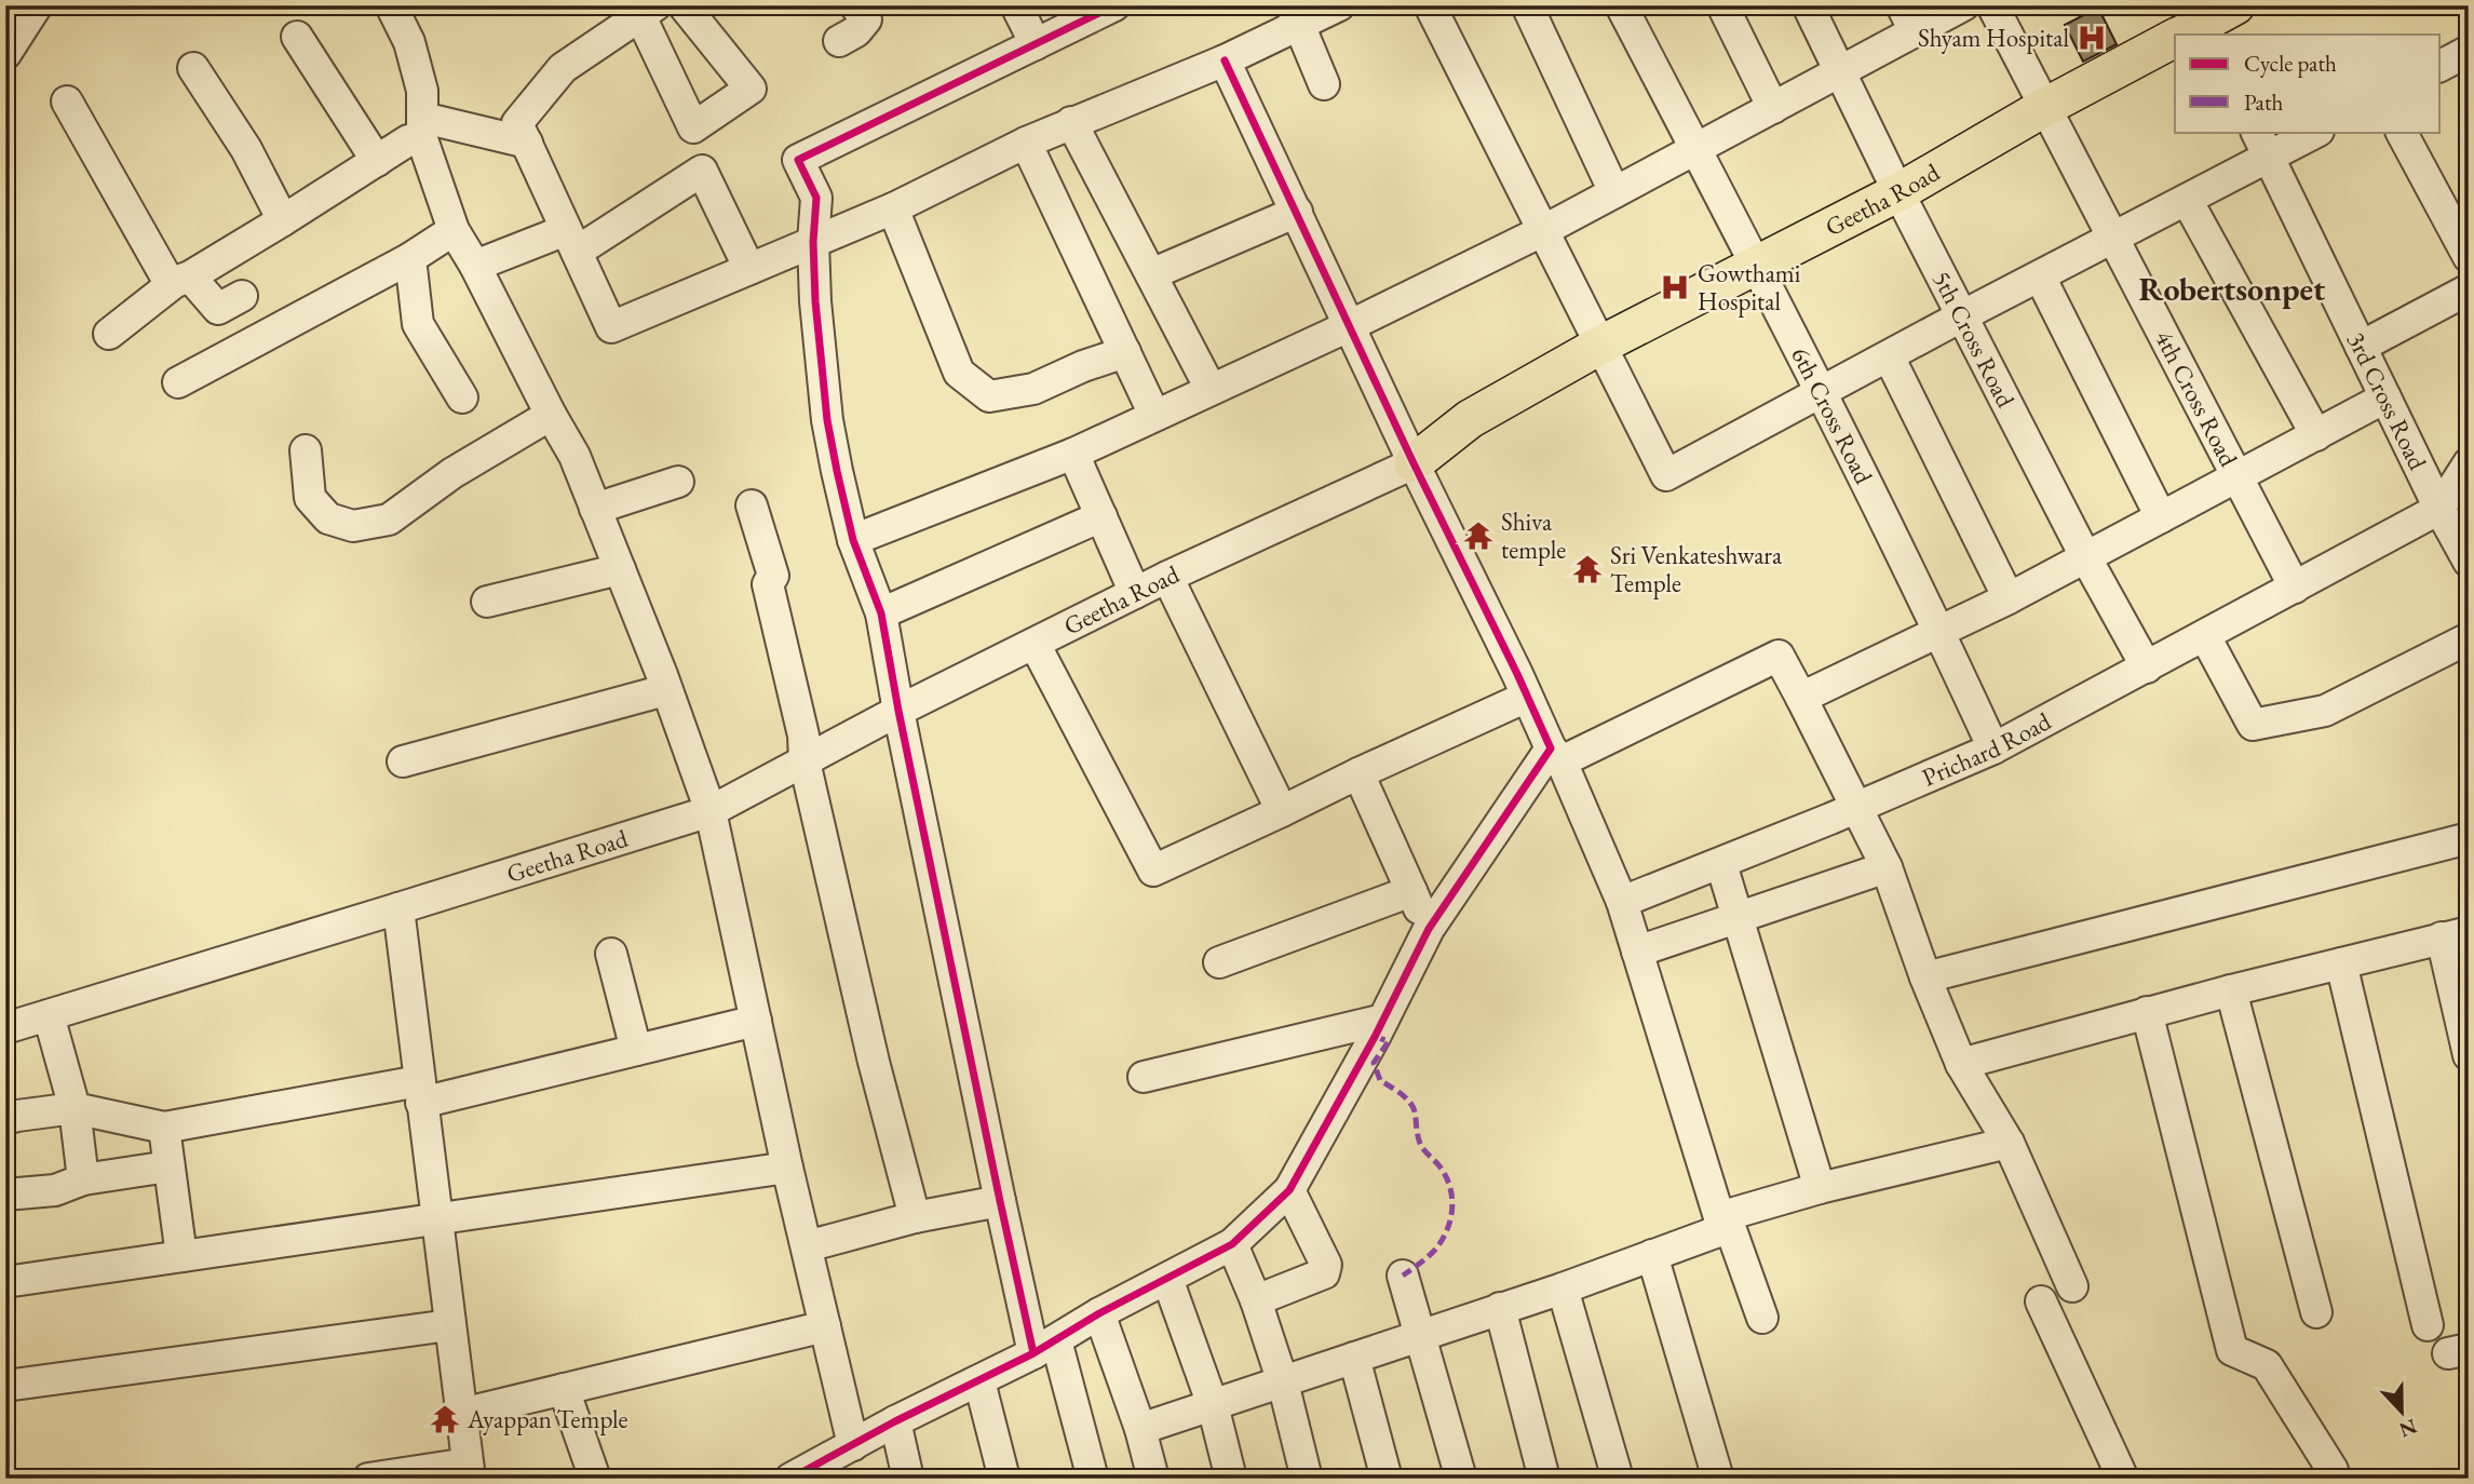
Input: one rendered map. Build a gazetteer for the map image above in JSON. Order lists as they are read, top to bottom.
{
  "streets": {
    "main road": ["Geetha Road"],
    "street": [
      "5th Cross Road",
      "4th Cross Road",
      "3rd Cross Road",
      "6th Cross Road",
      "Prichard Road"
    ]
  },
  "crossings": [
    ["Geetha Road", "5th Cross Road"],
    ["Geetha Road", "4th Cross Road"],
    ["Geetha Road", "6th Cross Road"],
    ["5th Cross Road", "Prichard Road"],
    ["4th Cross Road", "Prichard Road"],
    ["3rd Cross Road", "Prichard Road"],
    ["6th Cross Road", "Prichard Road"]
  ],
  "districts": ["Robertsonpet"],
  "places": {
    "hospital": ["Shyam Hospital", "Gowthami Hospital"],
    "temple": ["Shiva temple", "Sri Venkateshwara Temple", "Ayappan Temple"]
  },
  "legend": ["Cycle path", "Path"],
  "north": "bottom"
}
